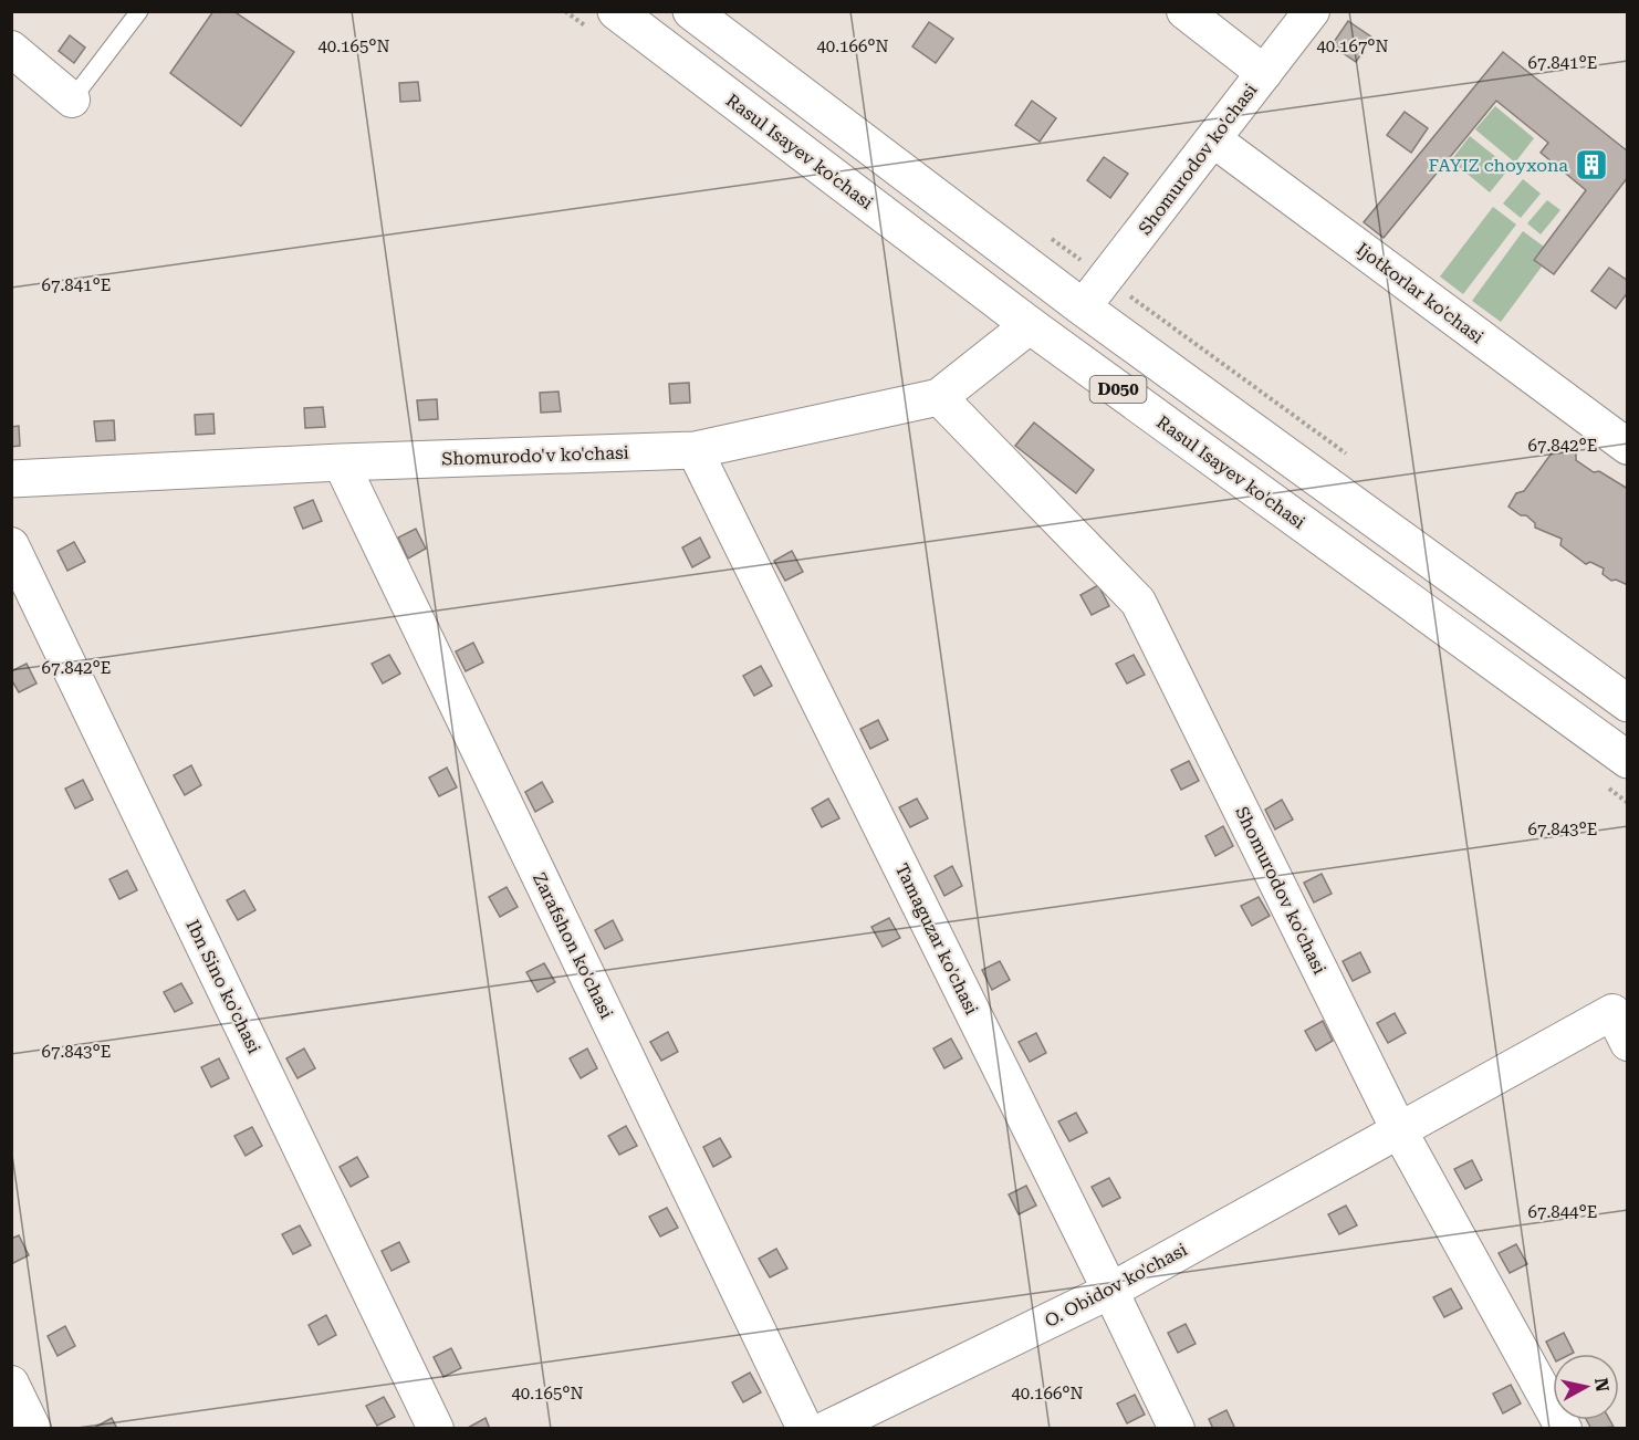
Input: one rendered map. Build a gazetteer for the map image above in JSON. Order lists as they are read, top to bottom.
{
  "streets": {
    "main road": ["Rasul Isayev ko'chasi", "D050", "Shomurodo'v ko'chasi"],
    "street": [
      "Shomurodov ko'chasi",
      "Ijotkorlar ko'chasi",
      "Tamaguzar ko'chasi",
      "Zarafshon ko'chasi",
      "Ibn Sino ko'chasi",
      "O. Obidov ko'chasi"
    ]
  },
  "crossings": [
    ["Rasul Isayev ko'chasi", "Shomurodo'v ko'chasi"],
    ["Shomurodov ko'chasi", "Ijotkorlar ko'chasi"],
    ["Shomurodov ko'chasi", "D050"],
    ["Shomurodov ko'chasi", "Shomurodo'v ko'chasi"],
    ["Shomurodov ko'chasi", "O. Obidov ko'chasi"],
    ["Shomurodo'v ko'chasi", "Tamaguzar ko'chasi"],
    ["Shomurodo'v ko'chasi", "Zarafshon ko'chasi"],
    ["Tamaguzar ko'chasi", "O. Obidov ko'chasi"]
  ],
  "places": {
    "building": ["FAYIZ choyxona"]
  },
  "north": "right",
  "coordinates": [
    "40.165°N",
    "40.166°N",
    "40.167°N",
    "67.841°E",
    "67.842°E",
    "67.843°E",
    "67.844°E"
  ]
}
